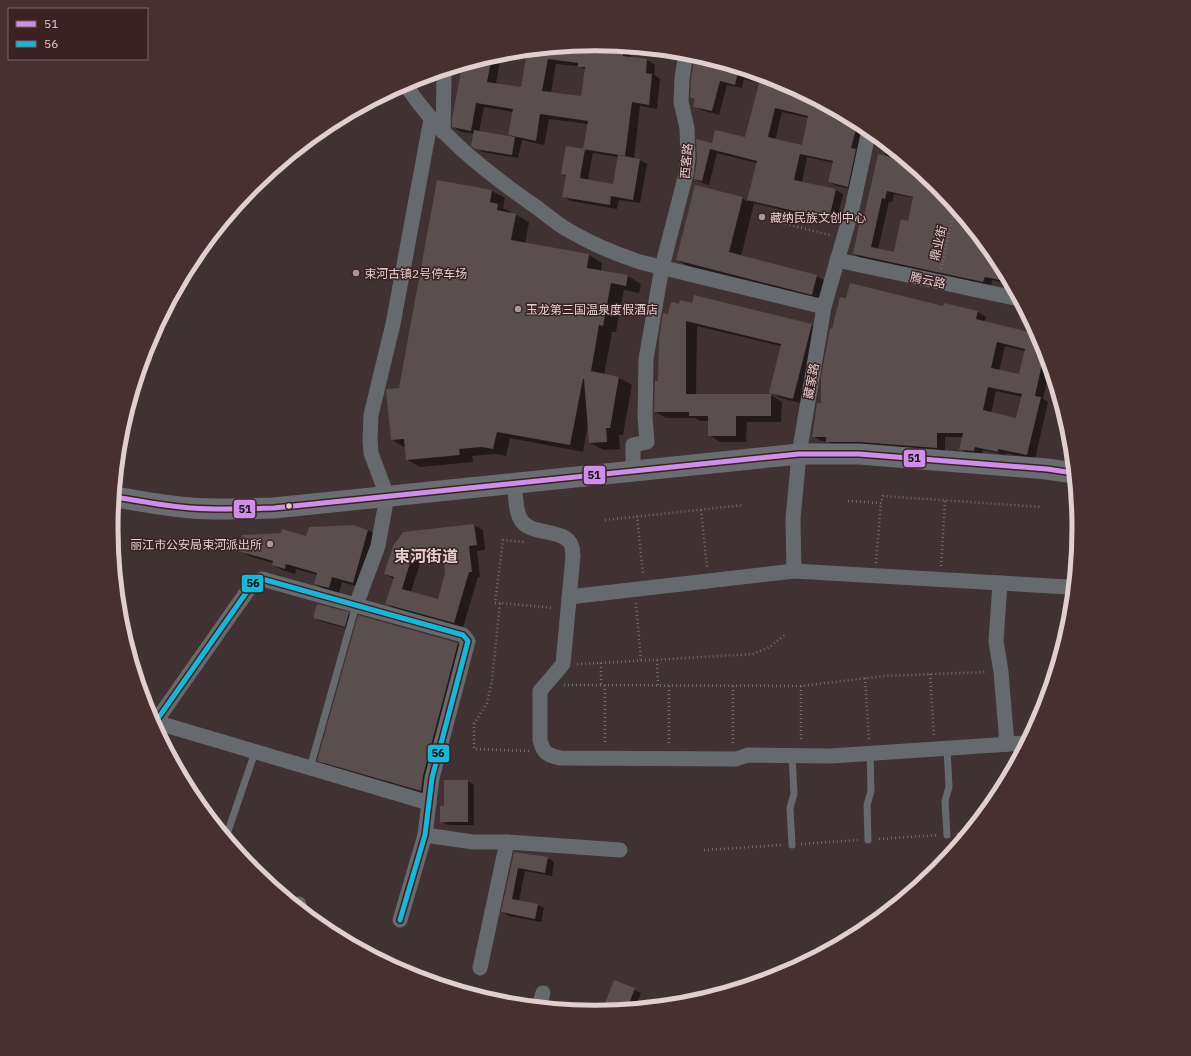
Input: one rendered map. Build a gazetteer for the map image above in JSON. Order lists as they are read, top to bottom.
{
  "streets": {
    "street": ["西客路", "腾云路", "藏家路"],
    "path": ["鼎业街"]
  },
  "crossings": [
    ["鼎业街", "腾云路"],
    ["腾云路", "藏家路"]
  ],
  "districts": ["束河街道"],
  "places": [
    "藏纳民族文创中心",
    "束河古镇2号停车场",
    "玉龙第三国温泉度假酒店",
    "丽江市公安局束河派出所"
  ],
  "lines": ["transit line 51", "transit line 56"],
  "legend": ["51", "56"]
}
